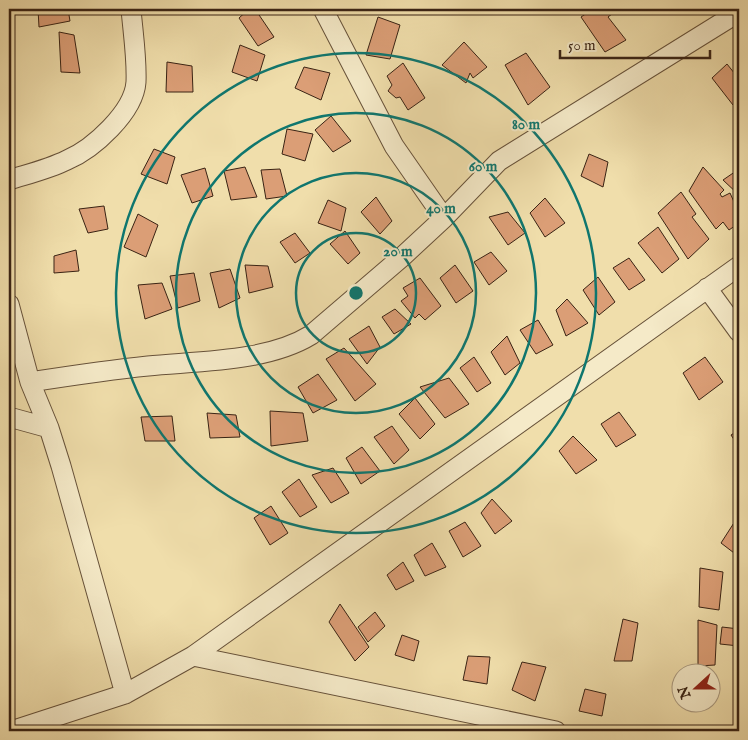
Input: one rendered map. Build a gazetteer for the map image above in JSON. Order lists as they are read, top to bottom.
{
  "scale_bar": "50 m",
  "north": "left",
  "rings": [
    "80 m",
    "60 m",
    "40 m",
    "20 m"
  ]
}
